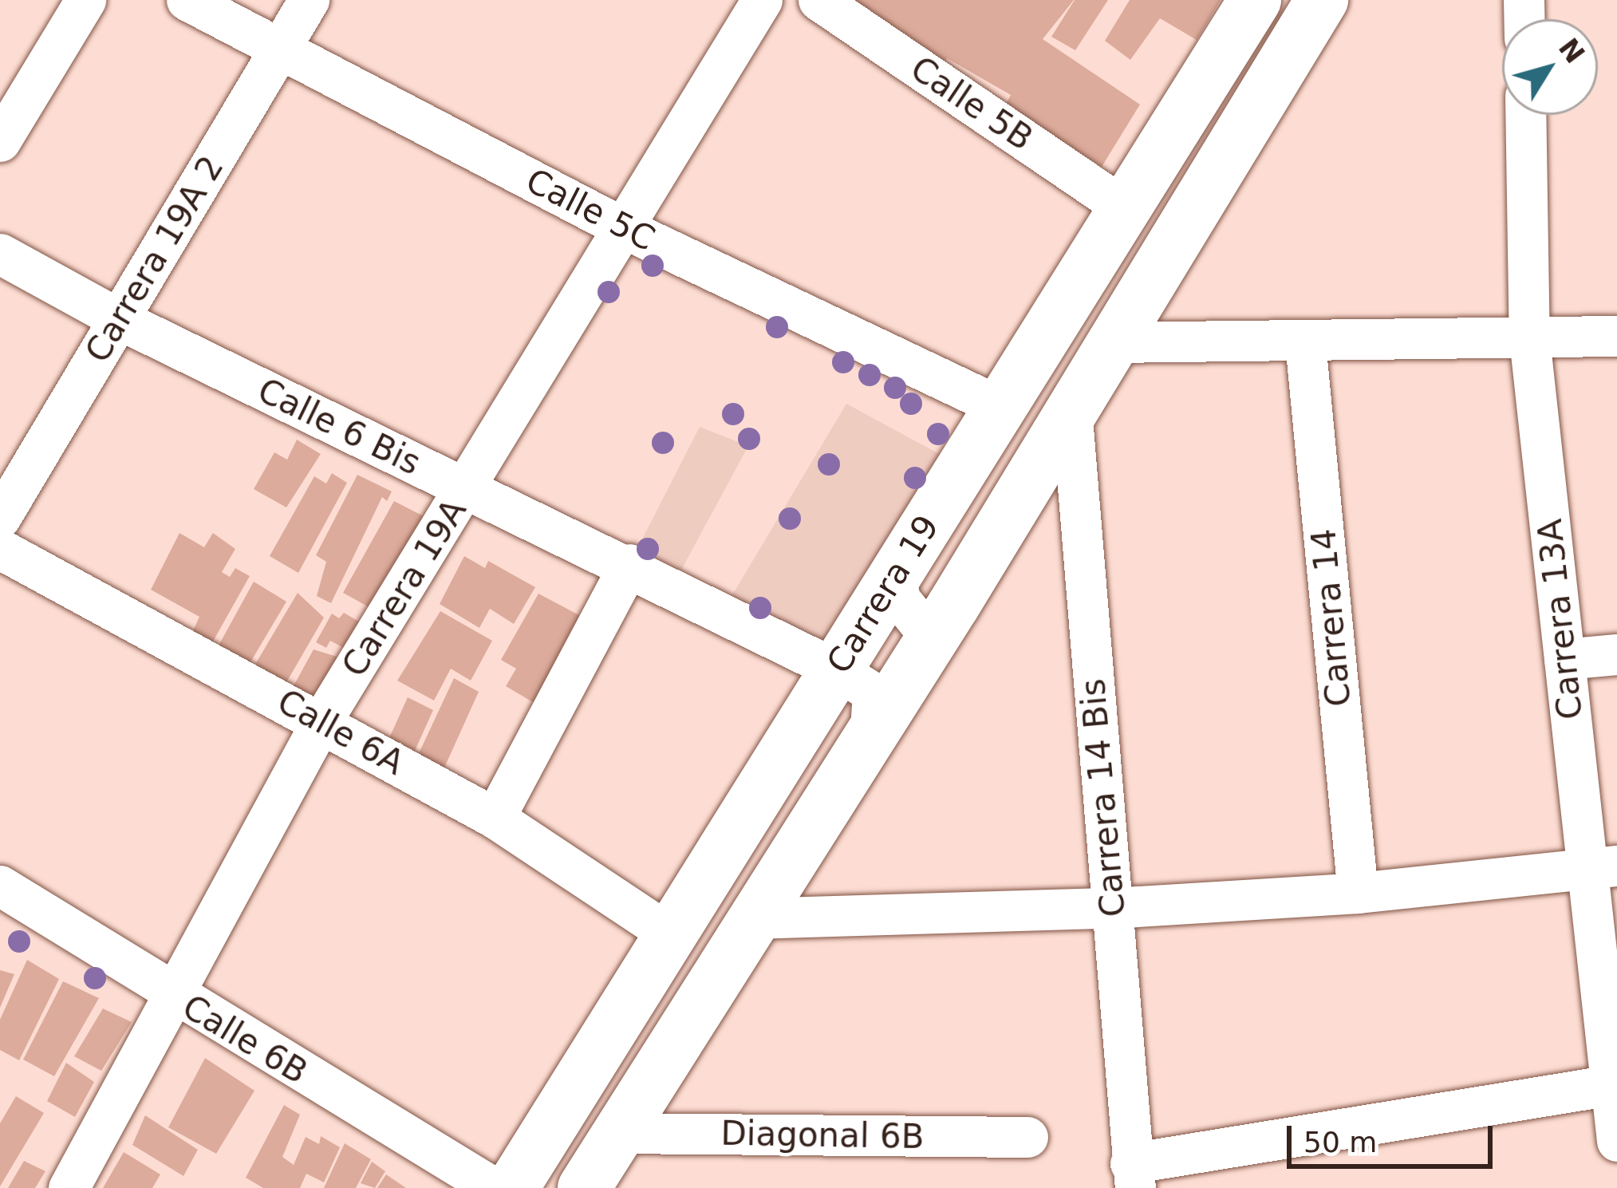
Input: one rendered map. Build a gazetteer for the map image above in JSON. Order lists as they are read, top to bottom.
{
  "streets": {
    "highway": ["Carrera 19"],
    "street": [
      "Calle 5B",
      "Calle 5C",
      "Carrera 19A 2",
      "Calle 6 Bis",
      "Carrera 19A",
      "Carrera 14",
      "Carrera 13A",
      "Calle 6A",
      "Carrera 14 Bis",
      "Calle 6B",
      "Diagonal 6B"
    ]
  },
  "crossings": [
    ["Calle 5B", "Carrera 19"],
    ["Calle 5C", "Carrera 19A 2"],
    ["Calle 5C", "Carrera 19A"],
    ["Calle 5C", "Carrera 19"],
    ["Carrera 19A 2", "Calle 6 Bis"],
    ["Calle 6 Bis", "Carrera 19A"],
    ["Calle 6 Bis", "Carrera 19"],
    ["Carrera 19A", "Calle 6A"],
    ["Carrera 19A", "Calle 6B"],
    ["Carrera 19", "Calle 6A"],
    ["Carrera 19", "Carrera 14 Bis"],
    ["Carrera 19", "Diagonal 6B"]
  ],
  "scale_bar": "50 m",
  "north": "top right"
}
